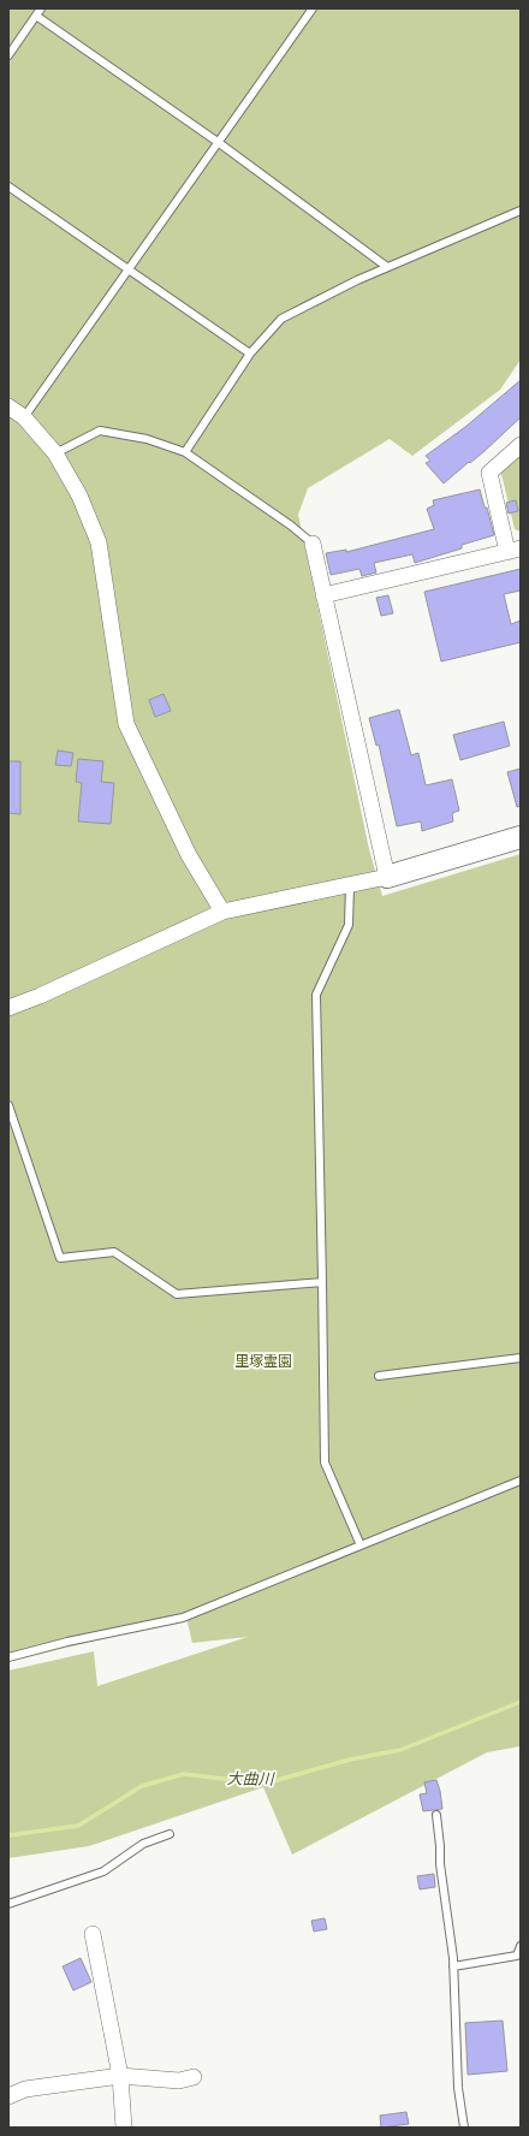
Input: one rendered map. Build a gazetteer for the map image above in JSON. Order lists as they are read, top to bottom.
{
  "water": ["大曲川"],
  "parks": ["里塚霊園"]
}
